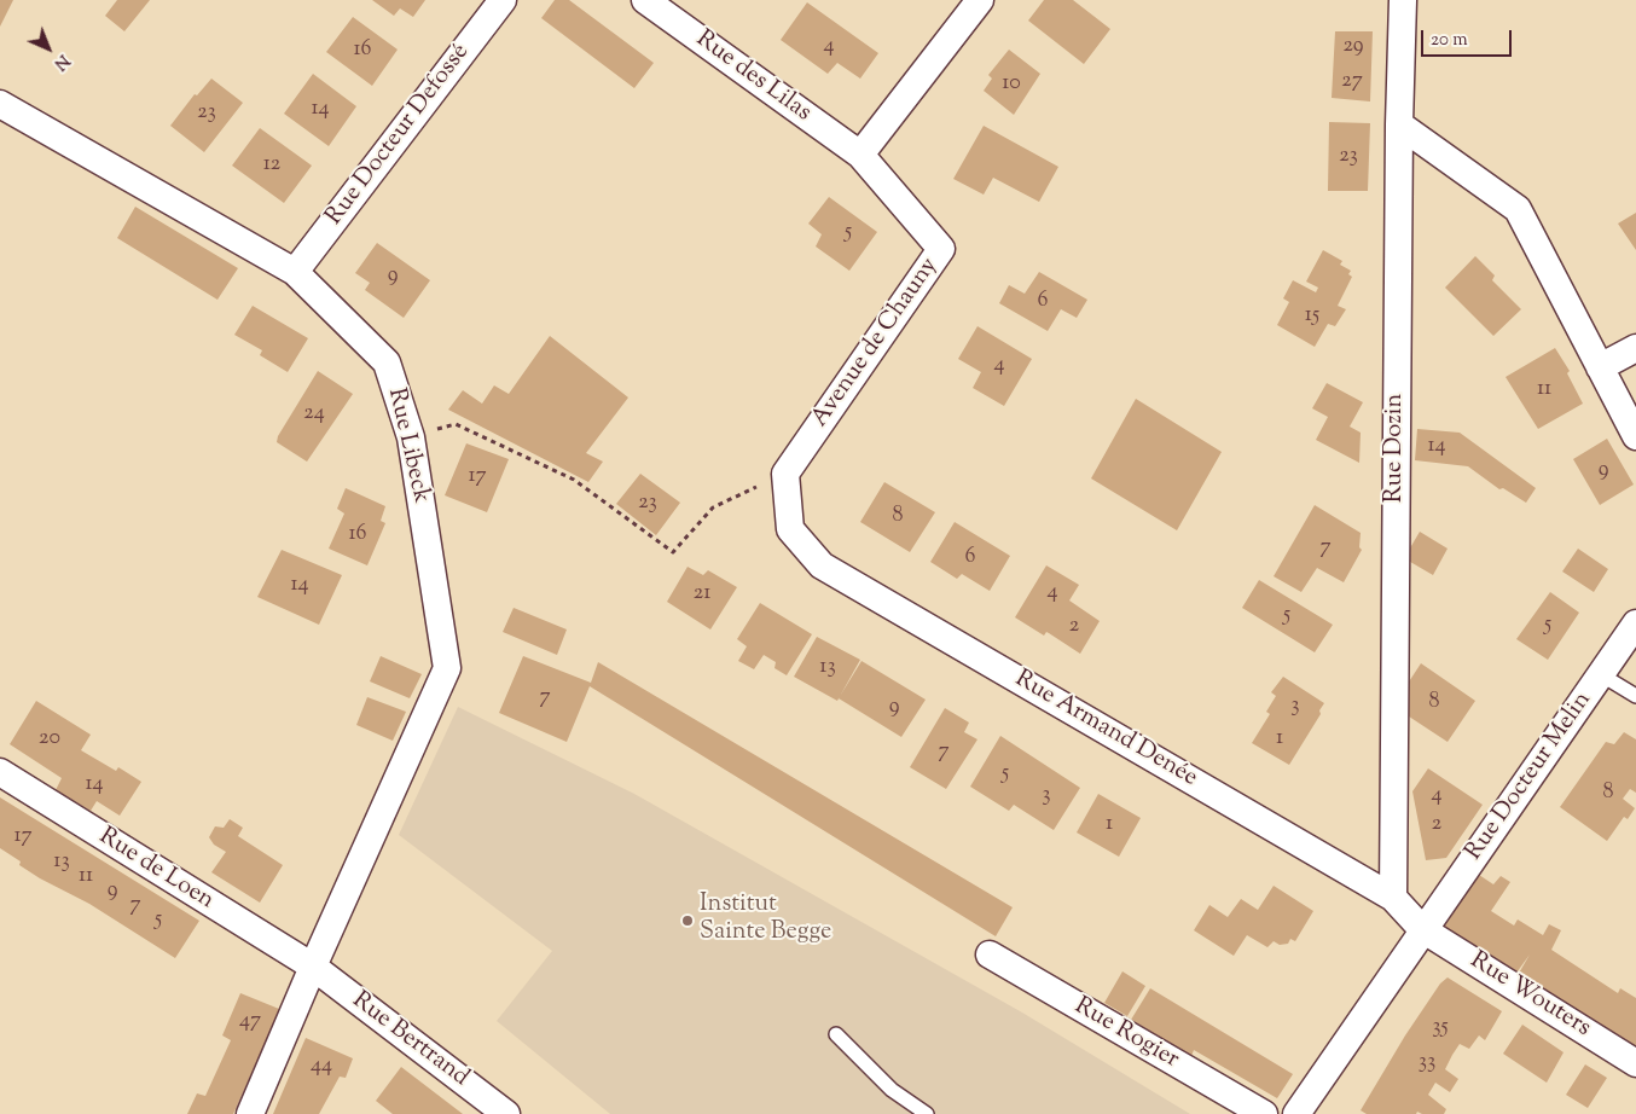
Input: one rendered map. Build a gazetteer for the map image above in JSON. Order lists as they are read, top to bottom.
{
  "streets": {
    "street": [
      "Rue des Lilas",
      "Rue Docteur Defossé",
      "Avenue de Chauny",
      "Rue Libeck",
      "Rue Dozin",
      "Rue Armand Denée",
      "Rue Docteur Melin",
      "Rue de Loen",
      "Rue Wouters",
      "Rue Rogier",
      "Rue Bertrand"
    ]
  },
  "crossings": [
    ["Rue des Lilas", "Avenue de Chauny"],
    ["Rue Docteur Defossé", "Rue Libeck"],
    ["Avenue de Chauny", "Rue Armand Denée"],
    ["Rue Libeck", "Rue de Loen"],
    ["Rue Libeck", "Rue Bertrand"],
    ["Rue Dozin", "Rue Armand Denée"],
    ["Rue Armand Denée", "Rue Docteur Melin"],
    ["Rue Armand Denée", "Rue Wouters"],
    ["Rue Docteur Melin", "Rue Wouters"],
    ["Rue de Loen", "Rue Bertrand"]
  ],
  "places": ["Institut Sainte Begge"],
  "house_numbers": [
    "4",
    "29",
    "16",
    "27",
    "10",
    "14",
    "23",
    "23",
    "12",
    "5",
    "9",
    "6",
    "15",
    "4",
    "11",
    "24",
    "14",
    "9",
    "17",
    "23",
    "8",
    "16",
    "7",
    "6",
    "14",
    "4",
    "21",
    "5",
    "5",
    "2",
    "13",
    "7",
    "8",
    "3",
    "9",
    "20",
    "1",
    "7",
    "5",
    "14",
    "8",
    "3",
    "4",
    "1",
    "2",
    "17",
    "13",
    "11",
    "9",
    "7",
    "5",
    "47",
    "35",
    "33",
    "44"
  ],
  "scale_bar": "20 m",
  "north": "bottom right"
}
